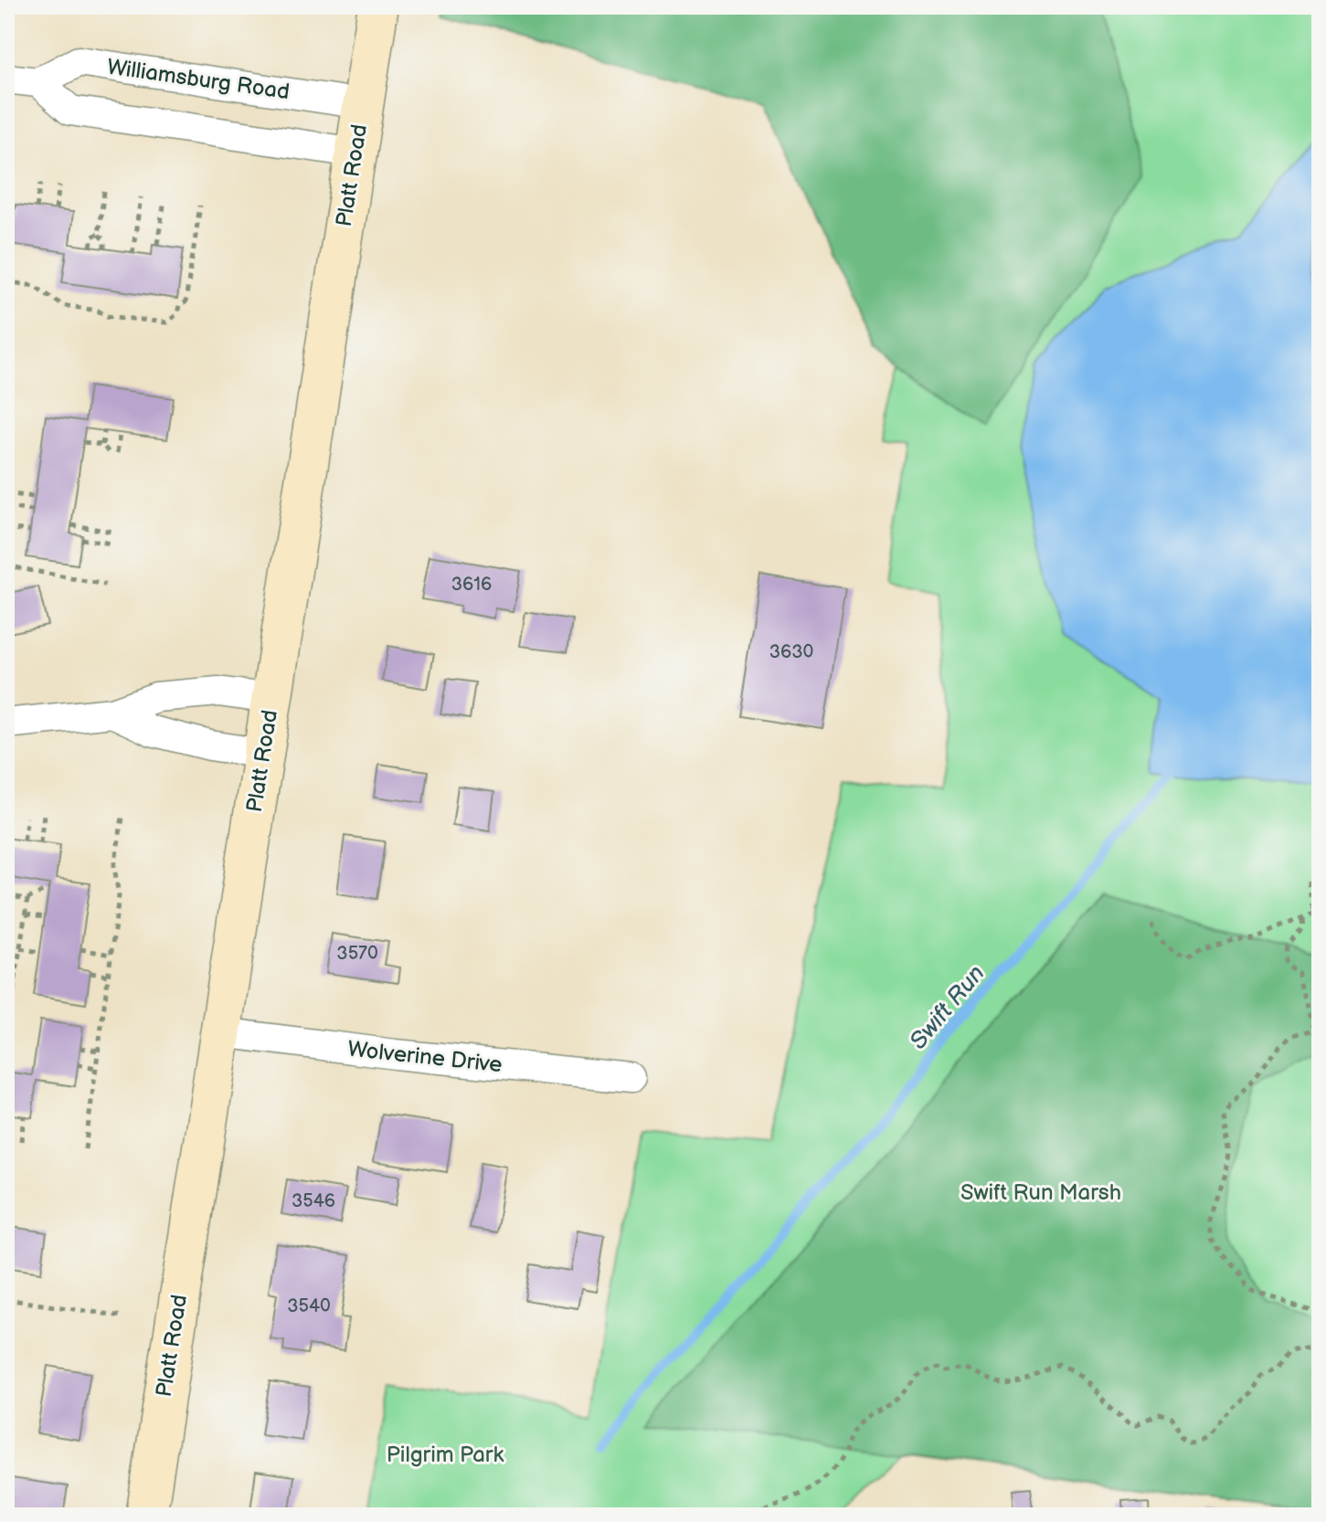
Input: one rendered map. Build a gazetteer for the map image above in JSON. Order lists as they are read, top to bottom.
{
  "streets": {
    "main road": ["Platt Road"],
    "street": ["Williamsburg Road", "Wolverine Drive"]
  },
  "crossings": [
    ["Williamsburg Road", "Platt Road"],
    ["Platt Road", "Wolverine Drive"]
  ],
  "water": ["Swift Run"],
  "parks": ["Swift Run Marsh", "Pilgrim Park"],
  "house_numbers": [
    "3616",
    "3630",
    "3570",
    "3546",
    "3540"
  ]
}
